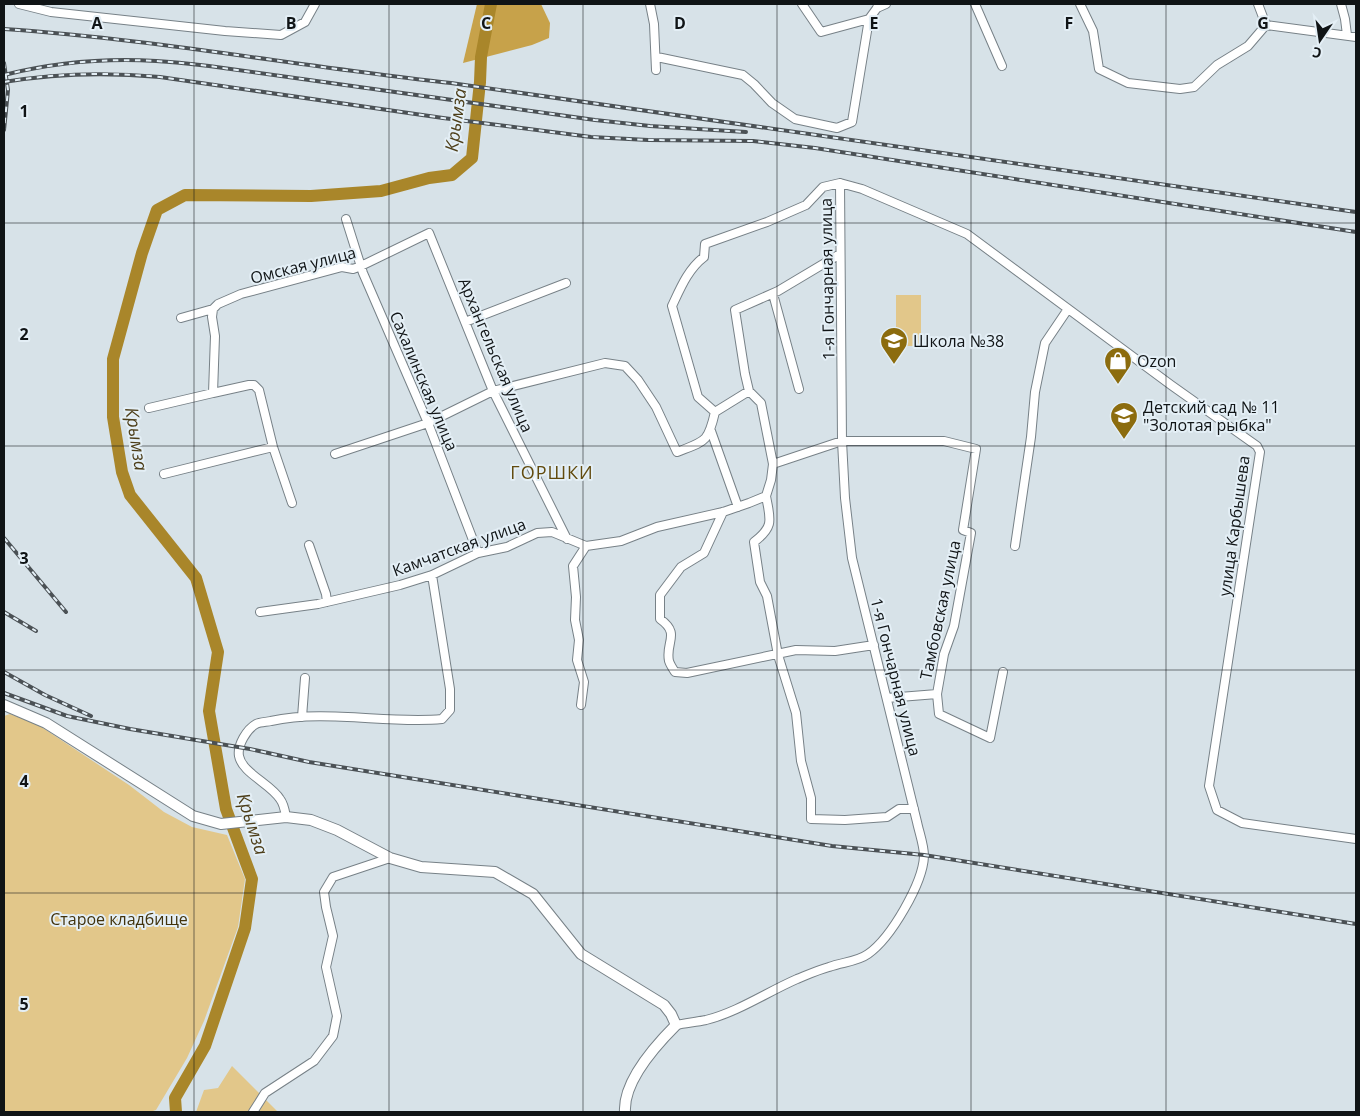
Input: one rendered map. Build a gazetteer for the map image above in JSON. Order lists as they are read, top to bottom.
{
  "streets": {
    "street": [
      "Омская улица",
      "1-я Гончарная улица",
      "Архангельская улица",
      "Сахалинская улица",
      "улица Карбышева",
      "Камчатская улица",
      "Тамбовская улица"
    ]
  },
  "crossings": [
    ["Омская улица", "Архангельская улица"],
    ["Омская улица", "Сахалинская улица"],
    ["1-я Гончарная улица", "улица Карбышева"],
    ["1-я Гончарная улица", "Тамбовская улица"],
    ["Архангельская улица", "Камчатская улица"],
    ["Сахалинская улица", "Камчатская улица"]
  ],
  "districts": ["ГОРШКИ"],
  "water": ["Крымза"],
  "parks": ["Старое кладбище"],
  "places": {
    "school or university": ["Школа №38", "Детский сад № 11 \"Золотая рыбка\""],
    "shop": ["Ozon"]
  },
  "north": "bottom",
  "grid": {
    "columns": [
      "A",
      "B",
      "C",
      "D",
      "E",
      "F",
      "G"
    ],
    "rows": [
      "1",
      "2",
      "3",
      "4",
      "5"
    ]
  }
}
